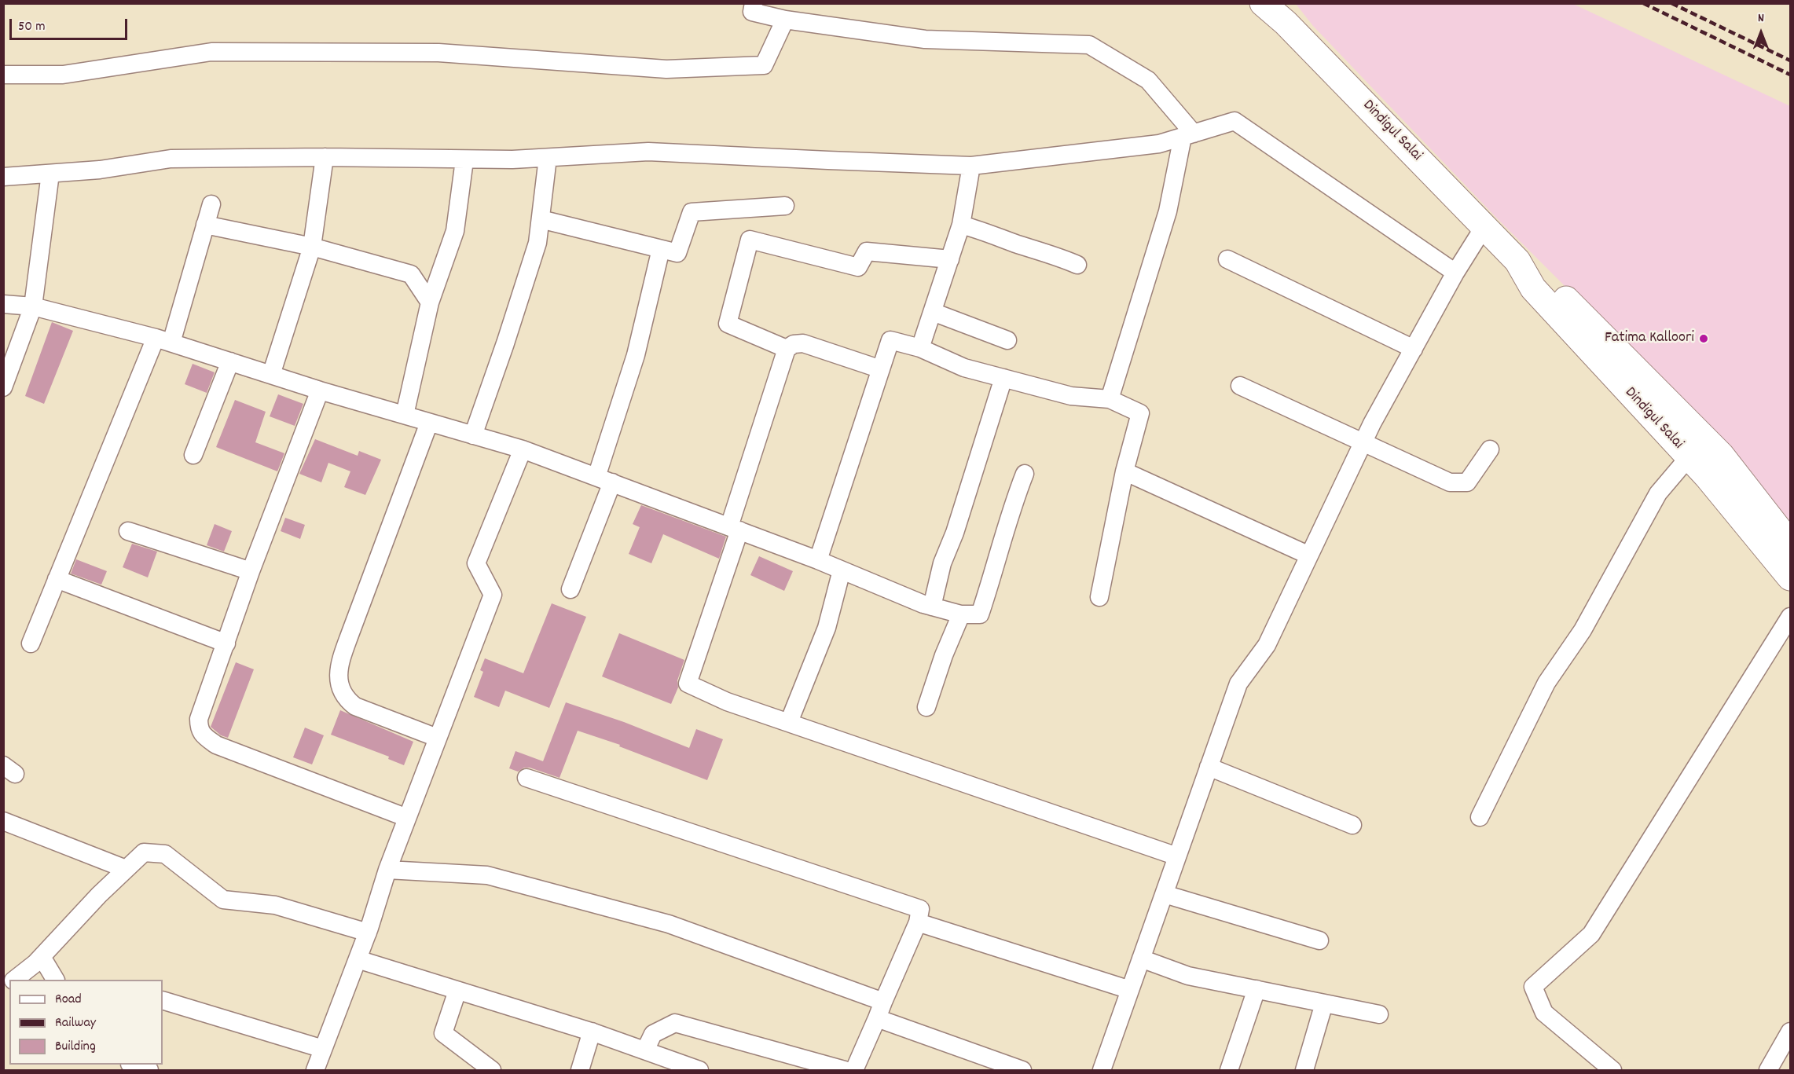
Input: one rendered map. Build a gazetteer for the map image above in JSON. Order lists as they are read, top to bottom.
{
  "streets": {
    "main road": ["Dindigul Salai"]
  },
  "places": ["Fatima Kalloori"],
  "legend": ["Road", "Railway", "Building"],
  "scale_bar": "50 m",
  "north": "top"
}
